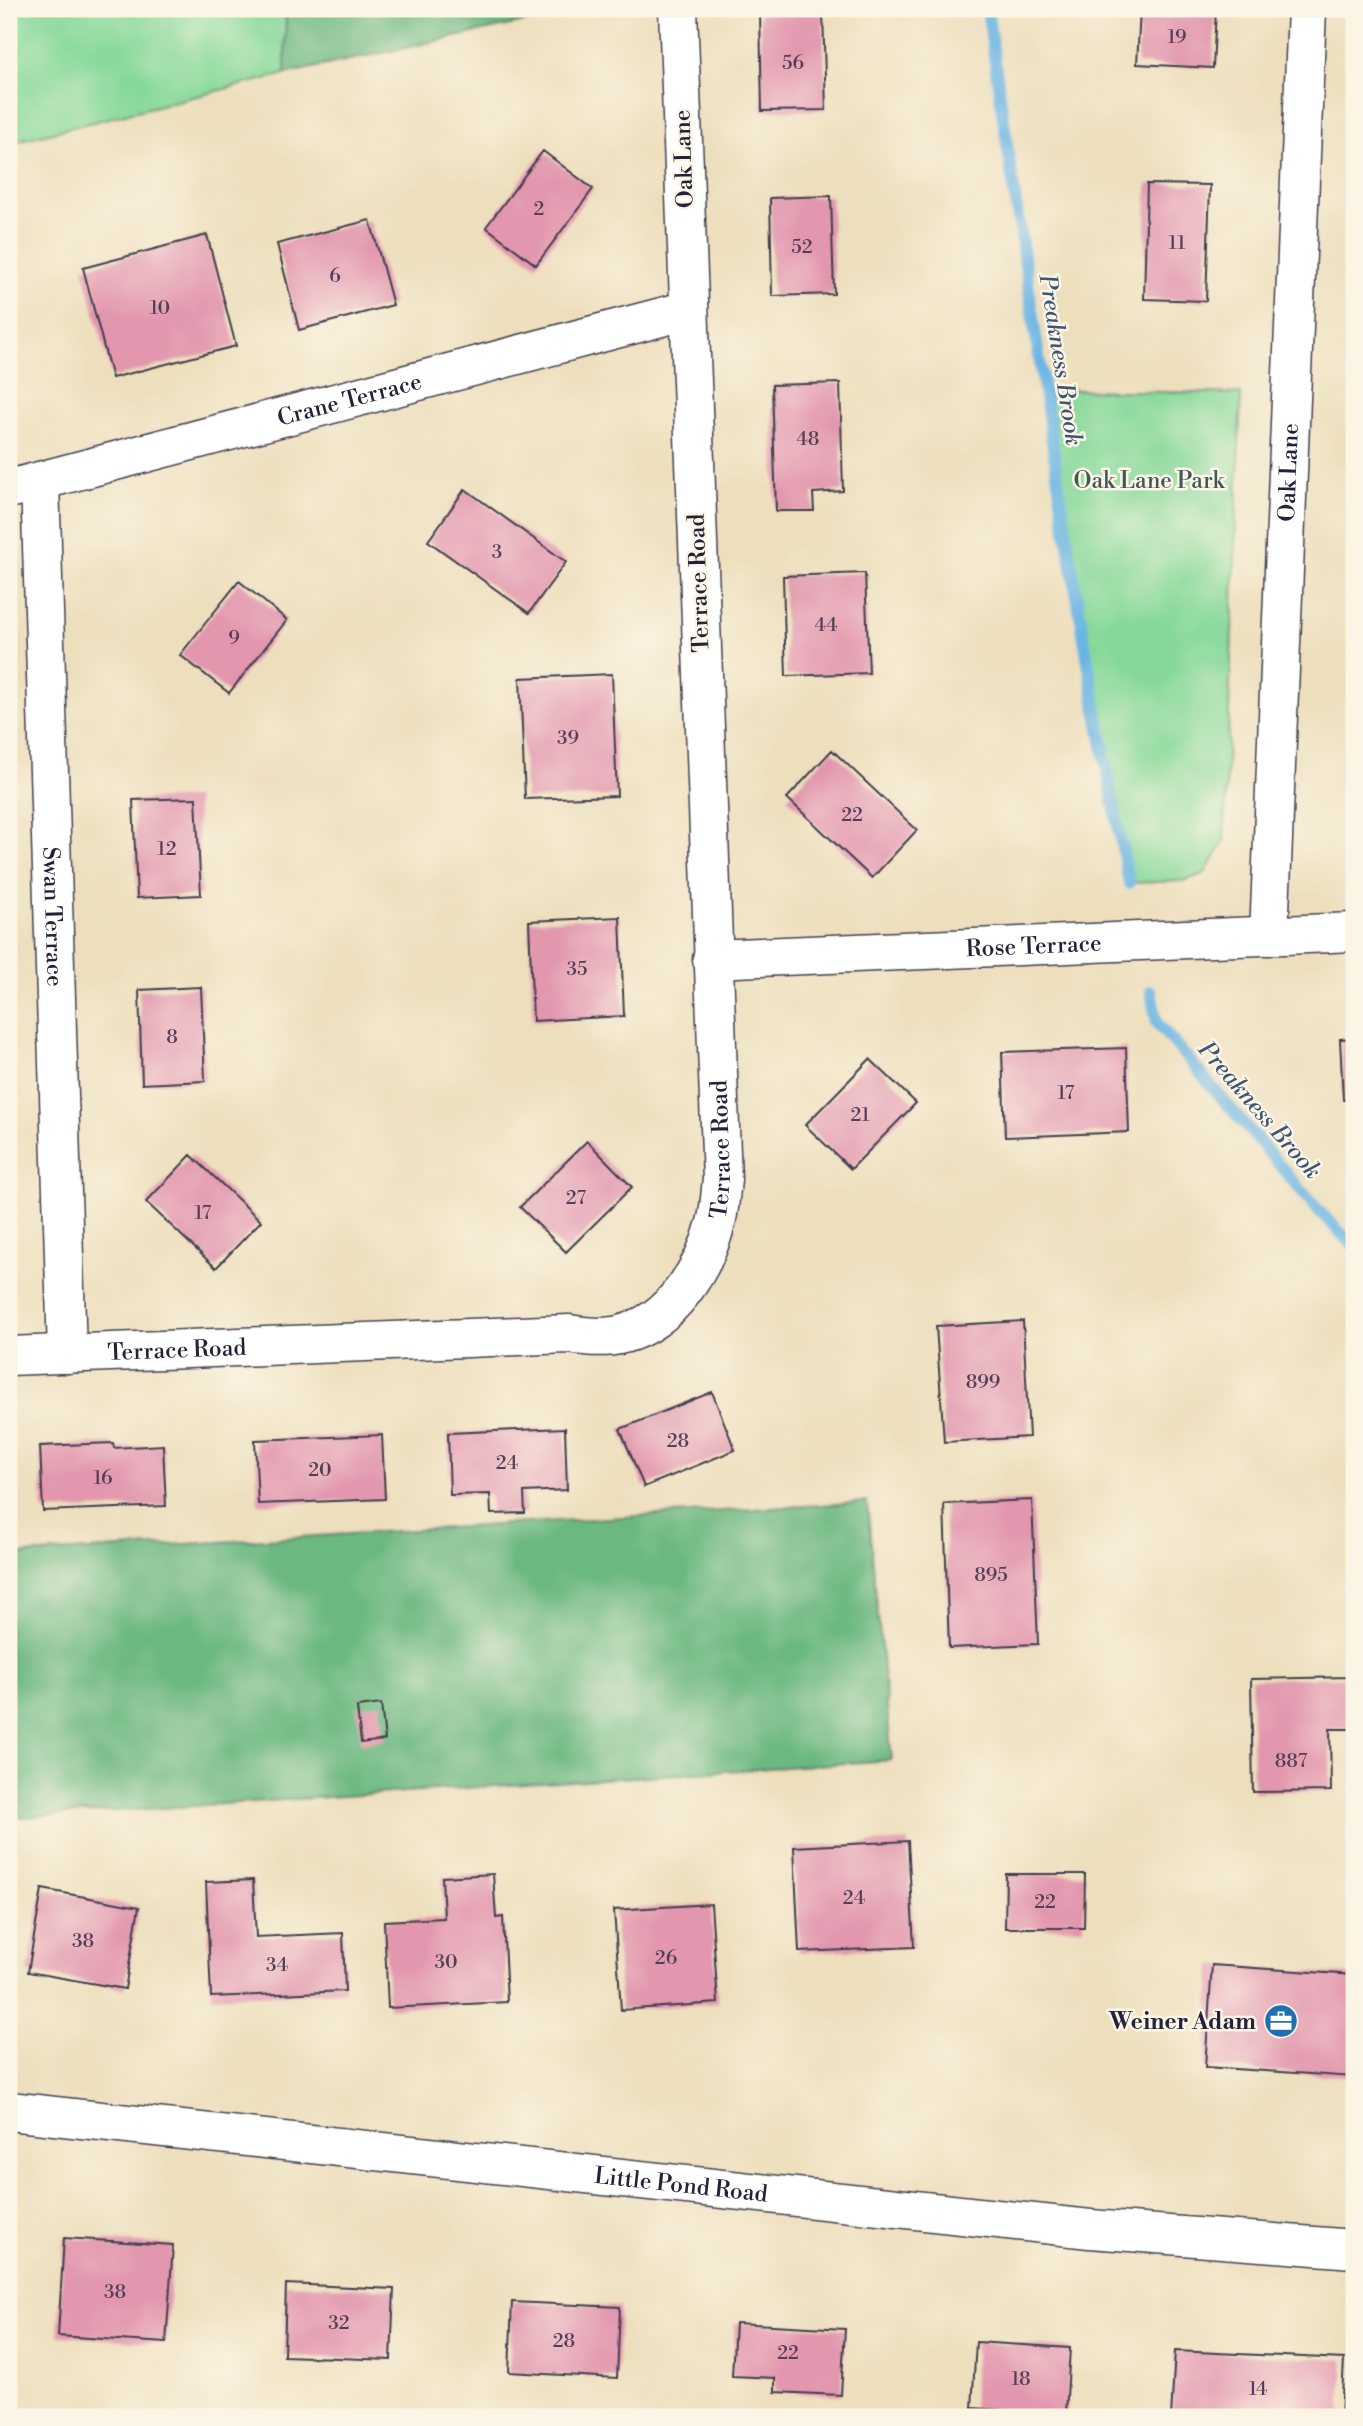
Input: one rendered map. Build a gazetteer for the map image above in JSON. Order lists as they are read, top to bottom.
{
  "streets": {
    "street": [
      "Oak Lane",
      "Crane Terrace",
      "Terrace Road",
      "Swan Terrace",
      "Rose Terrace",
      "Little Pond Road"
    ]
  },
  "crossings": [
    ["Oak Lane", "Crane Terrace"],
    ["Oak Lane", "Terrace Road"],
    ["Oak Lane", "Rose Terrace"],
    ["Crane Terrace", "Terrace Road"],
    ["Crane Terrace", "Swan Terrace"],
    ["Terrace Road", "Swan Terrace"],
    ["Terrace Road", "Rose Terrace"]
  ],
  "water": ["Preakness Brook"],
  "parks": ["Oak Lane Park"],
  "places": {
    "office": ["Weiner Adam"]
  },
  "house_numbers": [
    "19",
    "56",
    "2",
    "11",
    "52",
    "6",
    "10",
    "48",
    "3",
    "44",
    "9",
    "39",
    "22",
    "12",
    "35",
    "8",
    "17",
    "21",
    "27",
    "17",
    "899",
    "28",
    "24",
    "20",
    "16",
    "895",
    "887",
    "24",
    "22",
    "38",
    "26",
    "30",
    "34",
    "38",
    "32",
    "28",
    "22",
    "18",
    "14"
  ]
}
